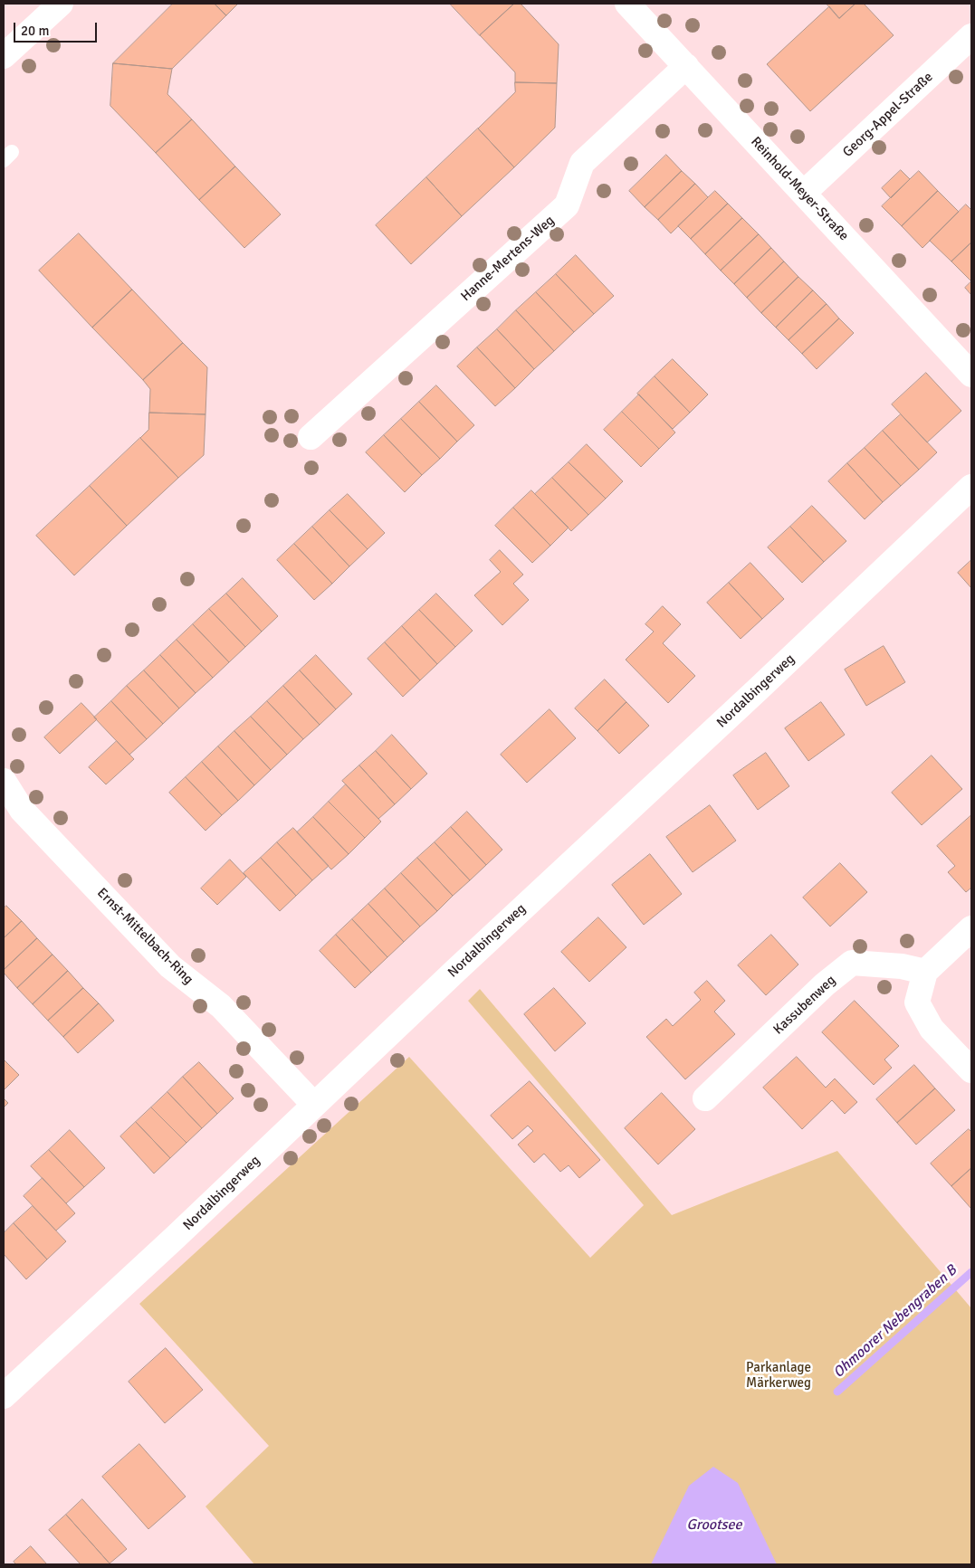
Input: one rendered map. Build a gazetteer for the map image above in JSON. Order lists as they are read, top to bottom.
{
  "streets": {
    "street": [
      "Georg-Appel-Straße",
      "Reinhold-Meyer-Straße",
      "Hanne-Mertens-Weg",
      "Nordalbingerweg",
      "Ernst-Mittelbach-Ring",
      "Kassubenweg"
    ]
  },
  "crossings": [
    ["Georg-Appel-Straße", "Reinhold-Meyer-Straße"],
    ["Reinhold-Meyer-Straße", "Hanne-Mertens-Weg"],
    ["Nordalbingerweg", "Ernst-Mittelbach-Ring"]
  ],
  "water": ["Ohmoorer Nebengraben B", "Grootsee"],
  "parks": ["Parkanlage Märkerweg"],
  "scale_bar": "20 m"
}
